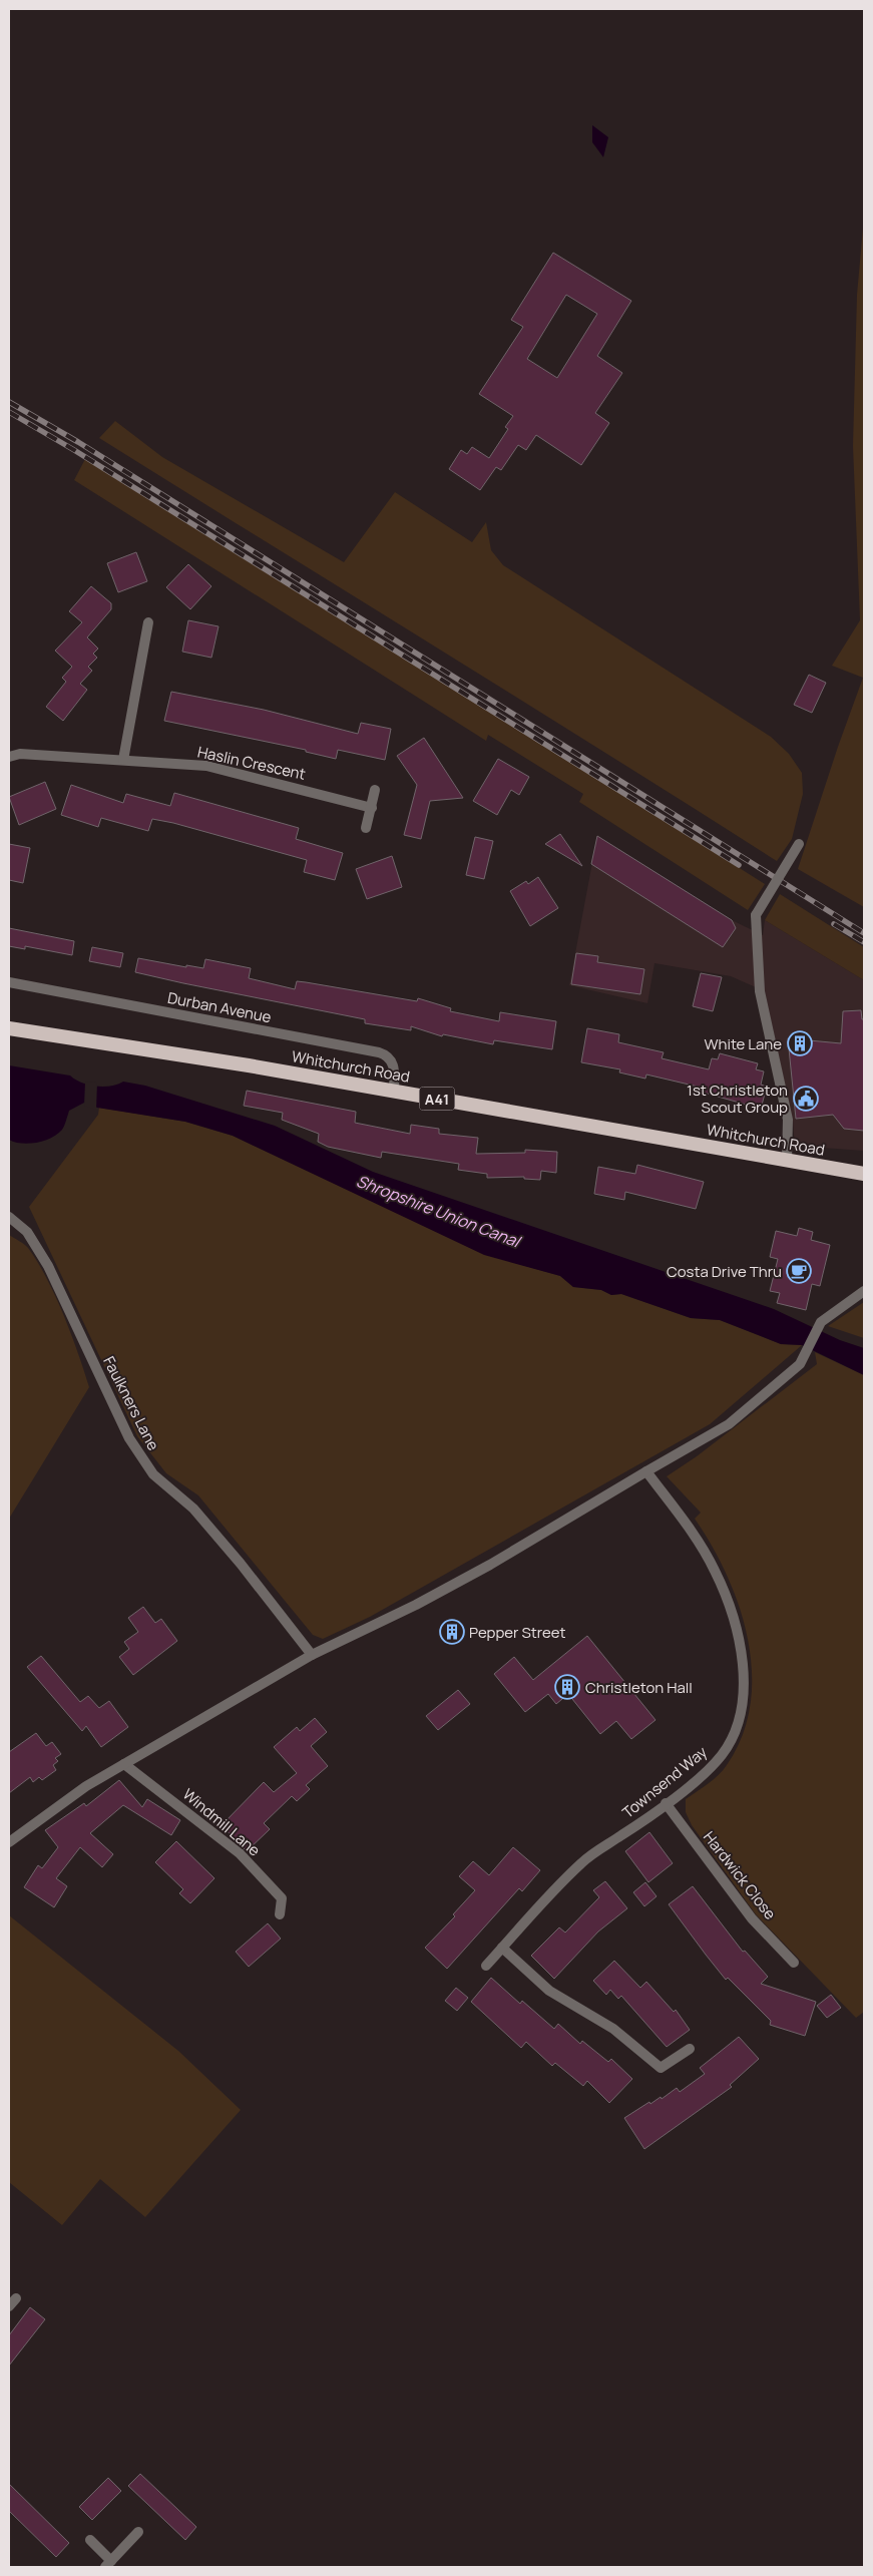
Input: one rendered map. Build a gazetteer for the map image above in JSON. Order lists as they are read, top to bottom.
{
  "streets": {
    "highway": ["Whitchurch Road", "A41"],
    "street": [
      "Haslin Crescent",
      "Durban Avenue",
      "Faulkners Lane",
      "Townsend Way",
      "Windmill Lane",
      "Hardwick Close"
    ]
  },
  "crossings": [
    ["Durban Avenue", "Whitchurch Road"],
    ["Townsend Way", "Hardwick Close"]
  ],
  "water": ["Shropshire Union Canal"],
  "places": {
    "building": ["White Lane", "Pepper Street", "Christleton Hall"],
    "public building": ["1st Christleton Scout Group"],
    "cafe": ["Costa Drive Thru"]
  }
}
